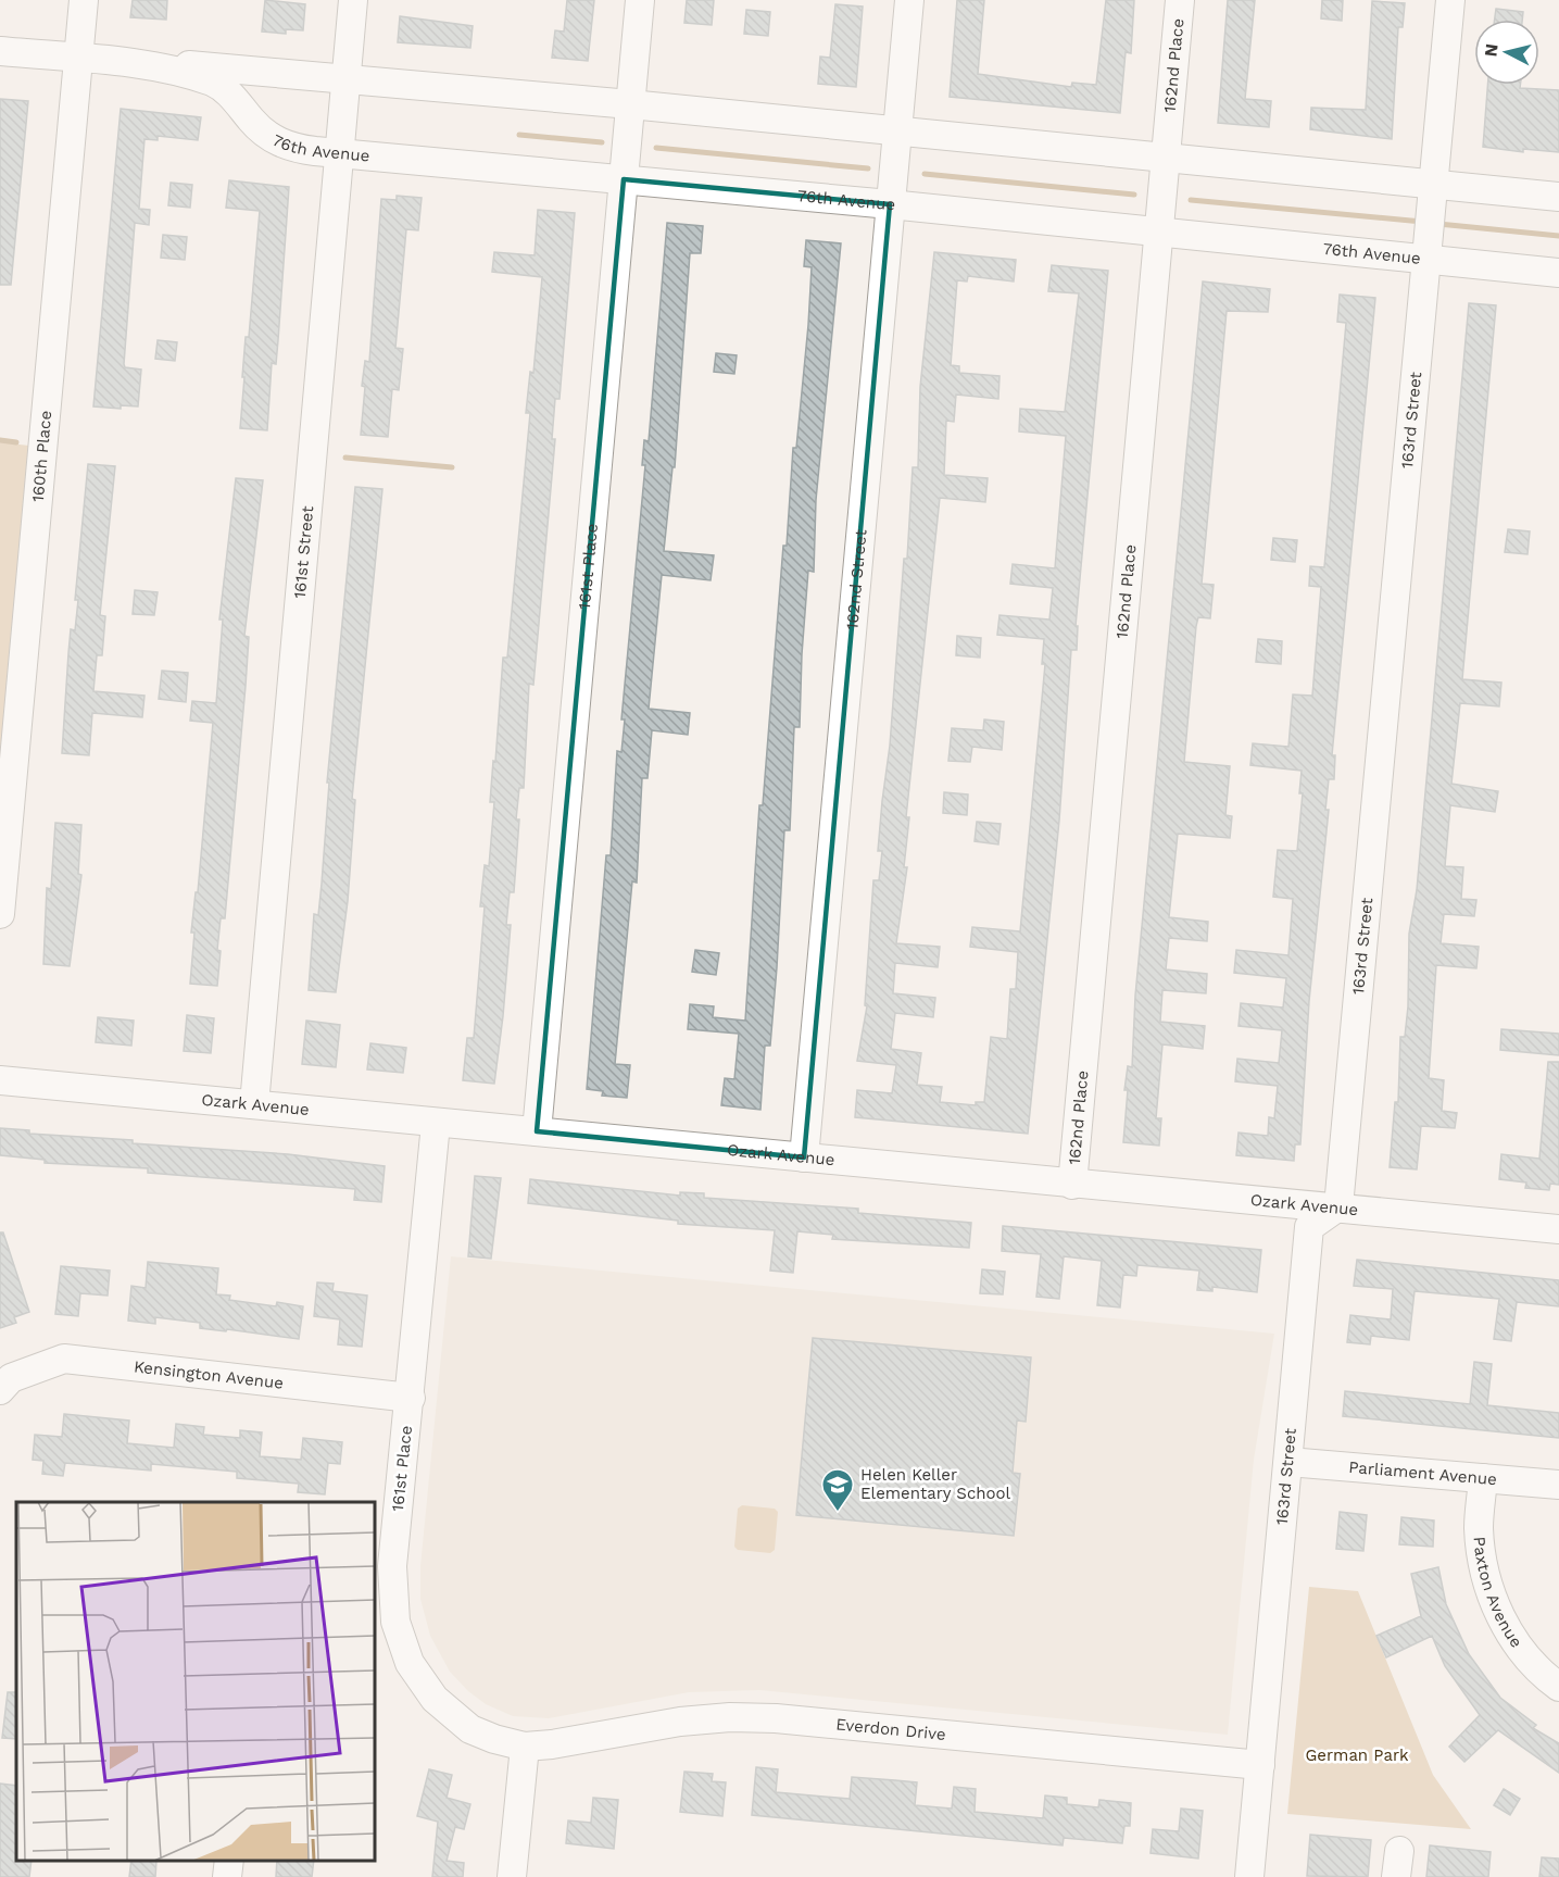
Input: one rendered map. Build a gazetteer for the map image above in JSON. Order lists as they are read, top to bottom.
{
  "streets": {
    "street": [
      "162nd Place",
      "76th Avenue",
      "163rd Street",
      "160th Place",
      "161st Street",
      "161st Place",
      "162nd Street",
      "Ozark Avenue",
      "Kensington Avenue",
      "Parliament Avenue",
      "Paxton Avenue",
      "Everdon Drive"
    ]
  },
  "crossings": [
    ["162nd Place", "76th Avenue"],
    ["162nd Place", "Ozark Avenue"],
    ["76th Avenue", "163rd Street"],
    ["76th Avenue", "160th Place"],
    ["76th Avenue", "161st Street"],
    ["76th Avenue", "161st Place"],
    ["76th Avenue", "162nd Street"],
    ["163rd Street", "Ozark Avenue"],
    ["163rd Street", "Parliament Avenue"],
    ["163rd Street", "Everdon Drive"],
    ["161st Street", "Ozark Avenue"],
    ["161st Place", "Ozark Avenue"],
    ["161st Place", "Kensington Avenue"],
    ["161st Place", "Everdon Drive"],
    ["162nd Street", "Ozark Avenue"],
    ["Parliament Avenue", "Paxton Avenue"]
  ],
  "parks": ["German Park"],
  "places": {
    "school or university": ["Helen Keller Elementary School"]
  },
  "north": "left"
}
